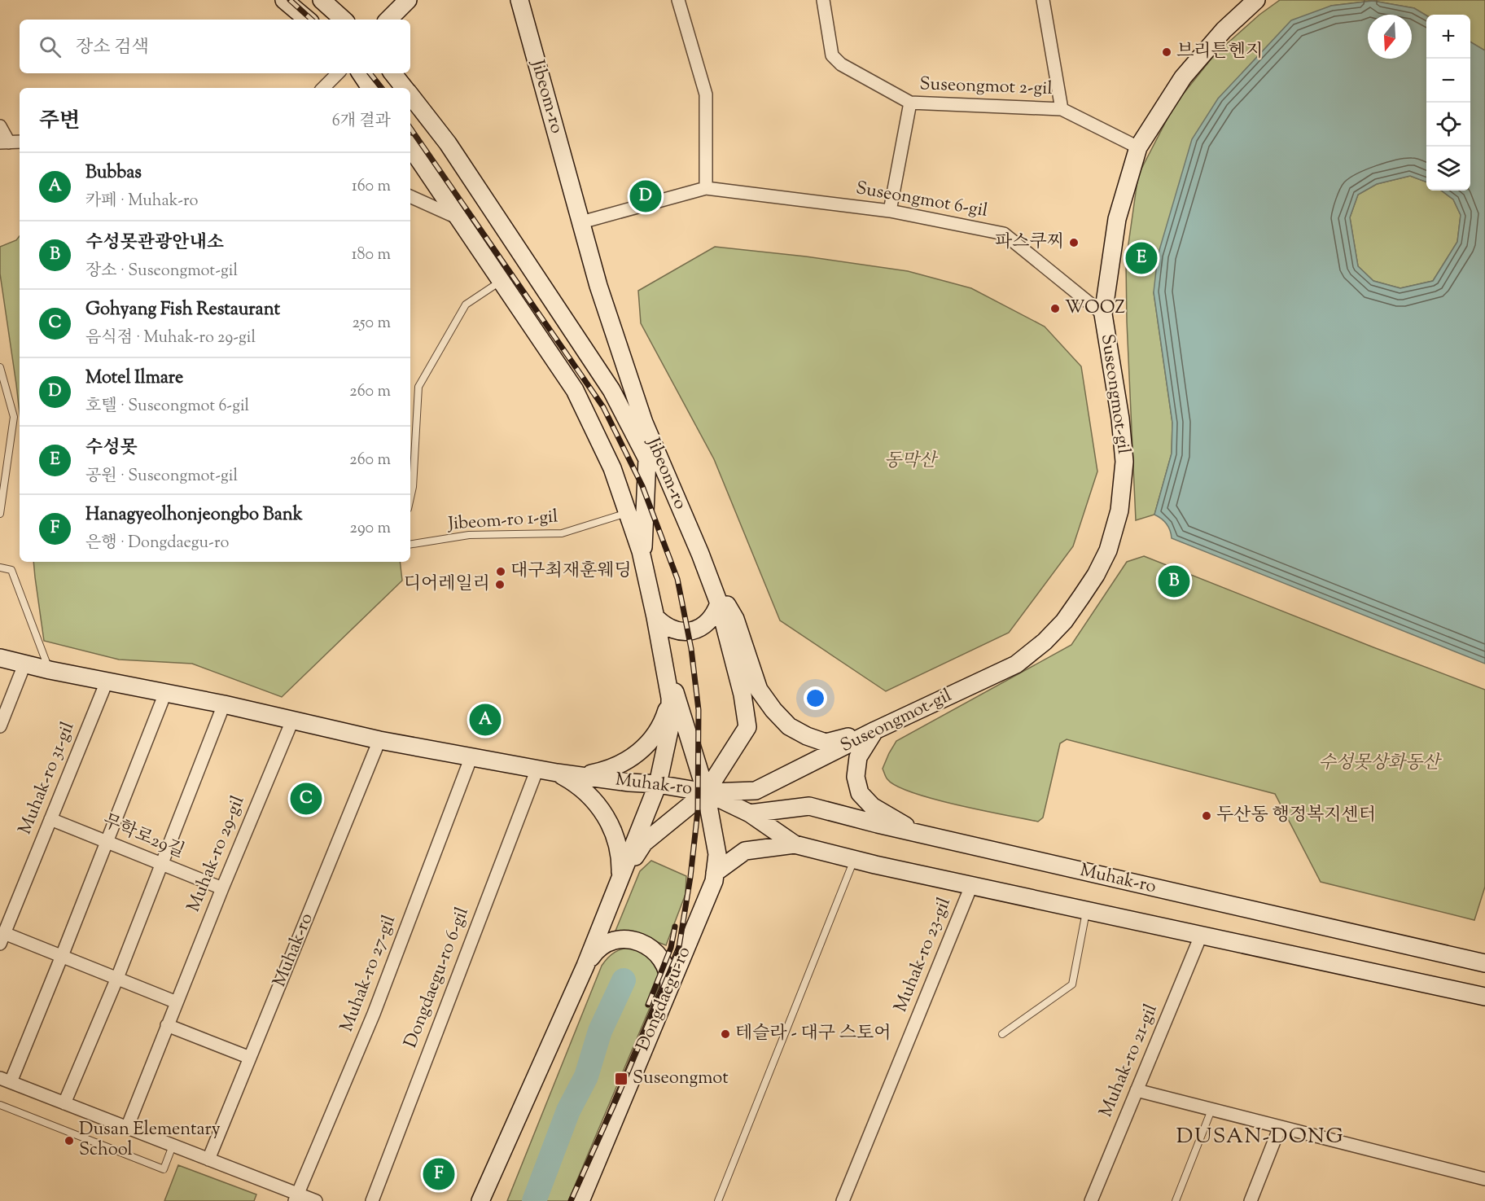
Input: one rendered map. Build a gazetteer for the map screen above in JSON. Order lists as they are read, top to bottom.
{
  "streets": {
    "main road": [
      "Jibeom-ro",
      "Suseongmot-gil",
      "Muhak-ro",
      "Dongdaegu-ro"
    ],
    "street": [
      "Suseongmot 2-gil",
      "Suseongmot 6-gil",
      "Muhak-ro 31-gil",
      "무학로29길",
      "Muhak-ro 29-gil",
      "Muhak-ro 23-gil",
      "Muhak-ro 27-gil",
      "Dongdaegu-ro 6-gil",
      "Muhak-ro 21-gil"
    ],
    "lane": ["Jibeom-ro 1-gil"]
  },
  "crossings": [
    ["Suseongmot 2-gil", "Suseongmot-gil"],
    ["Jibeom-ro", "Suseongmot 6-gil"],
    ["Jibeom-ro", "Suseongmot-gil"],
    ["Jibeom-ro", "Muhak-ro"],
    ["Jibeom-ro", "Dongdaegu-ro"],
    ["Suseongmot 6-gil", "Suseongmot-gil"],
    ["Suseongmot-gil", "Muhak-ro"],
    ["Suseongmot-gil", "Dongdaegu-ro"],
    ["Muhak-ro 31-gil", "Muhak-ro"],
    ["Muhak-ro 31-gil", "무학로29길"],
    ["Muhak-ro", "Muhak-ro 29-gil"],
    ["Muhak-ro", "Muhak-ro 23-gil"],
    ["Muhak-ro", "Muhak-ro 27-gil"],
    ["Muhak-ro", "Dongdaegu-ro 6-gil"],
    ["Muhak-ro", "Dongdaegu-ro"],
    ["Muhak-ro", "Muhak-ro 21-gil"],
    ["무학로29길", "Muhak-ro 29-gil"]
  ],
  "districts": ["DUSAN-DONG"],
  "parks": ["동막산", "수성못상화동산"],
  "places": {
    "other": [
      "브리튼헨지",
      "파스쿠찌",
      "WOOZ",
      "대구최재훈웨딩",
      "디어레일리",
      "두산동 행정복지센터",
      "테슬라 - 대구 스토어",
      "Dusan Elementary School"
    ],
    "transit": ["Suseongmot"]
  },
  "north": "bottom",
  "page": {
    "map_buttons": ["+", "−"],
    "search": "장소 검색",
    "heading": ["주변", "6개 결과"],
    "list": [
      {
        "mark": "A",
        "name": "Bubbas",
        "note": "카페 · Muhak-ro",
        "value": "160 m"
      },
      {
        "mark": "B",
        "name": "수성못관광안내소",
        "note": "장소 · Suseongmot-gil",
        "value": "180 m"
      },
      {
        "mark": "C",
        "name": "Gohyang Fish Restaurant",
        "note": "음식점 · Muhak-ro 29-gil",
        "value": "250 m"
      },
      {
        "mark": "D",
        "name": "Motel Ilmare",
        "note": "호텔 · Suseongmot 6-gil",
        "value": "260 m"
      },
      {
        "mark": "E",
        "name": "수성못",
        "note": "공원 · Suseongmot-gil",
        "value": "260 m"
      },
      {
        "mark": "F",
        "name": "Hanagyeolhonjeongbo Bank",
        "note": "은행 · Dongdaegu-ro",
        "value": "290 m"
      }
    ],
    "pins": [
      "D",
      "E",
      "B",
      "A",
      "C",
      "F"
    ]
  }
}
